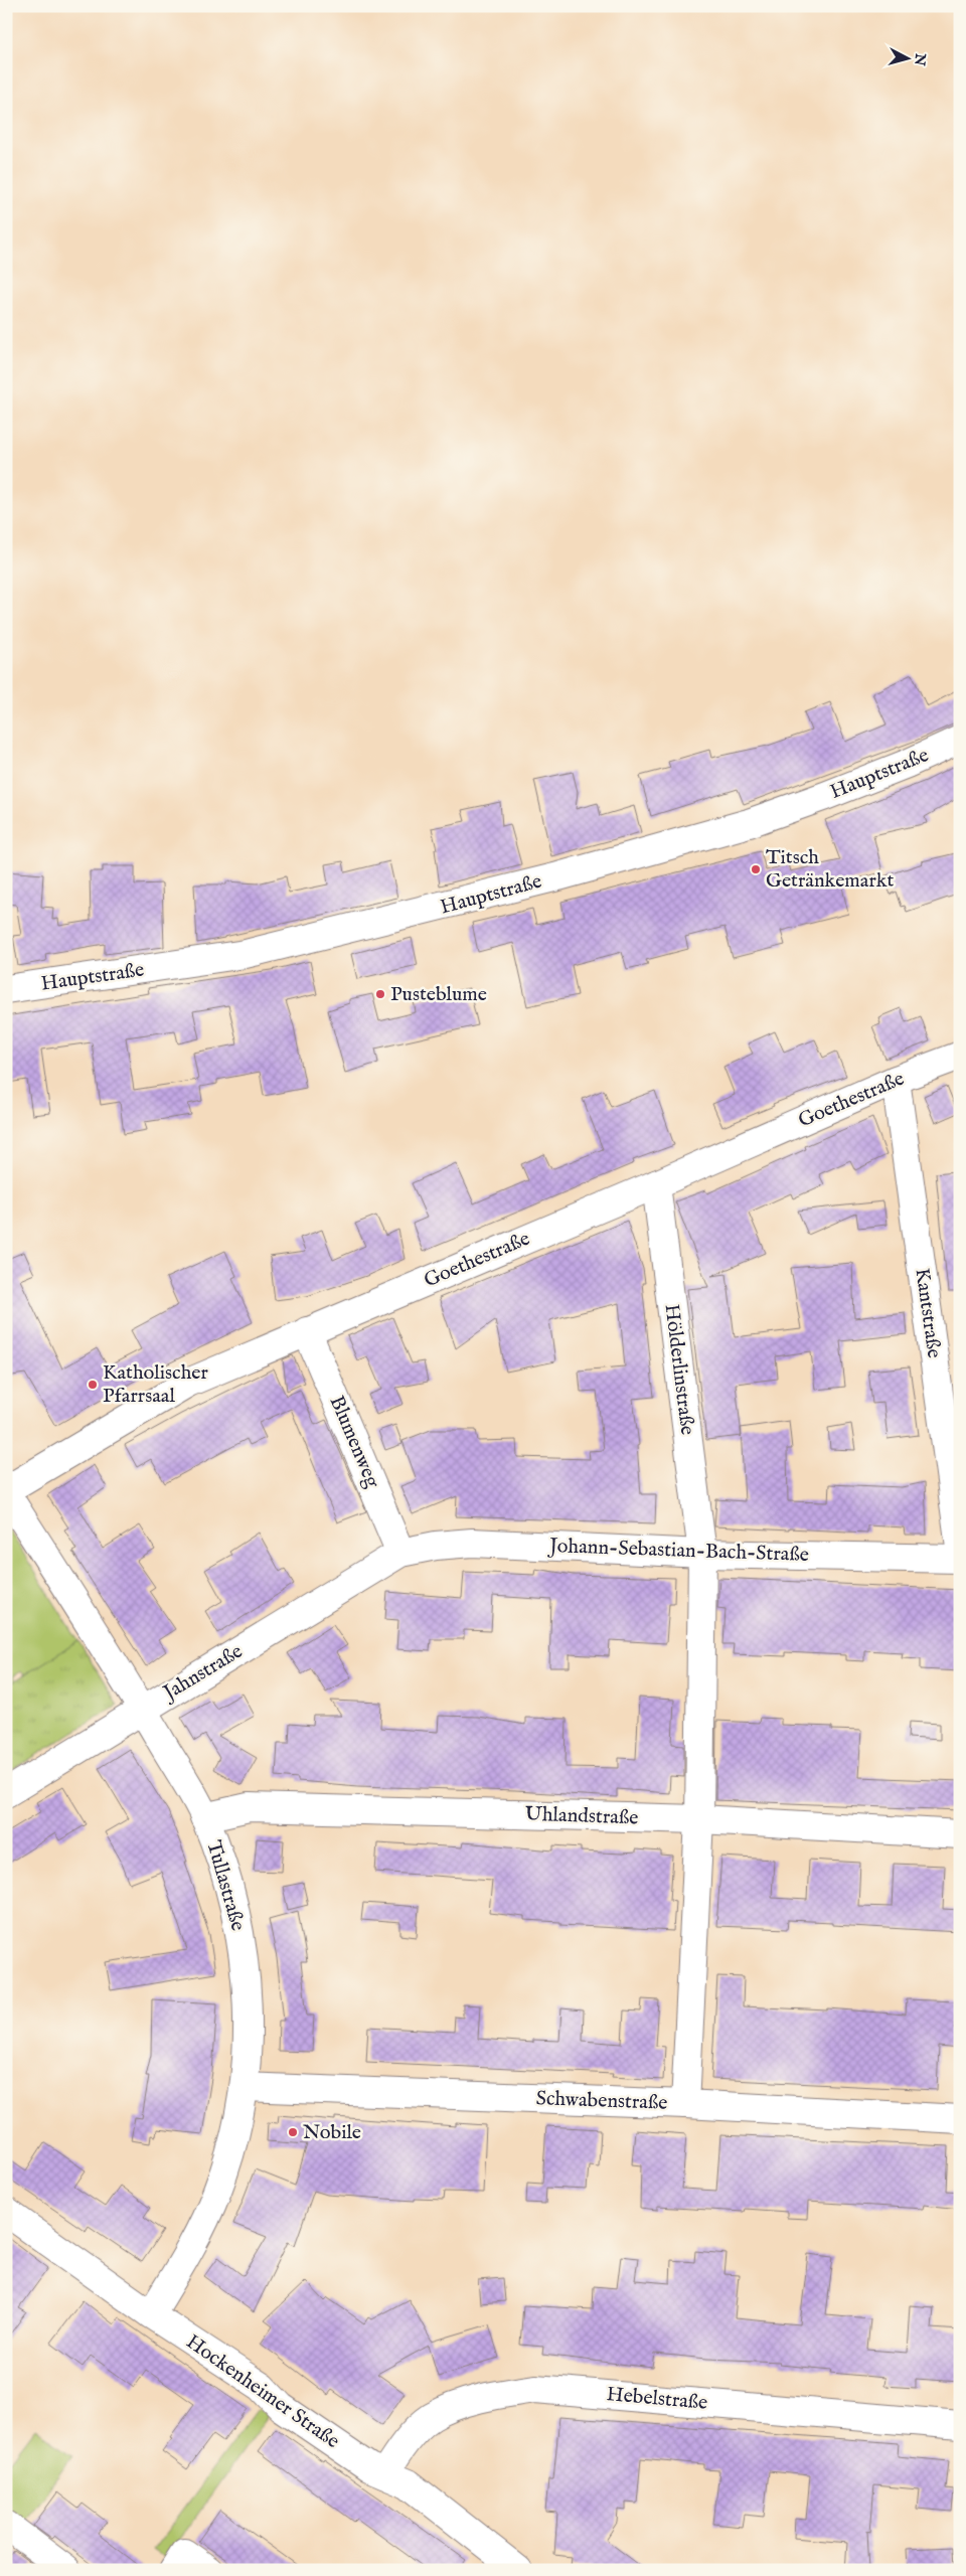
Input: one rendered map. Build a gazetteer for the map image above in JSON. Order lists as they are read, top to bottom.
{
  "streets": {
    "street": [
      "Hauptstraße",
      "Goethestraße",
      "Kantstraße",
      "Hölderlinstraße",
      "Blumenweg",
      "Johann-Sebastian-Bach-Straße",
      "Jahnstraße",
      "Uhlandstraße",
      "Tullastraße",
      "Schwabenstraße",
      "Hockenheimer Straße",
      "Hebelstraße"
    ]
  },
  "crossings": [
    ["Goethestraße", "Kantstraße"],
    ["Goethestraße", "Hölderlinstraße"],
    ["Goethestraße", "Blumenweg"],
    ["Goethestraße", "Tullastraße"],
    ["Hölderlinstraße", "Johann-Sebastian-Bach-Straße"],
    ["Hölderlinstraße", "Uhlandstraße"],
    ["Hölderlinstraße", "Schwabenstraße"],
    ["Blumenweg", "Johann-Sebastian-Bach-Straße"],
    ["Blumenweg", "Jahnstraße"],
    ["Johann-Sebastian-Bach-Straße", "Jahnstraße"],
    ["Jahnstraße", "Tullastraße"],
    ["Uhlandstraße", "Tullastraße"],
    ["Tullastraße", "Schwabenstraße"],
    ["Tullastraße", "Hockenheimer Straße"],
    ["Hockenheimer Straße", "Hebelstraße"]
  ],
  "places": [
    "Titsch Getränkemarkt",
    "Pusteblume",
    "Katholischer Pfarrsaal",
    "Nobile"
  ],
  "north": "right"
}
